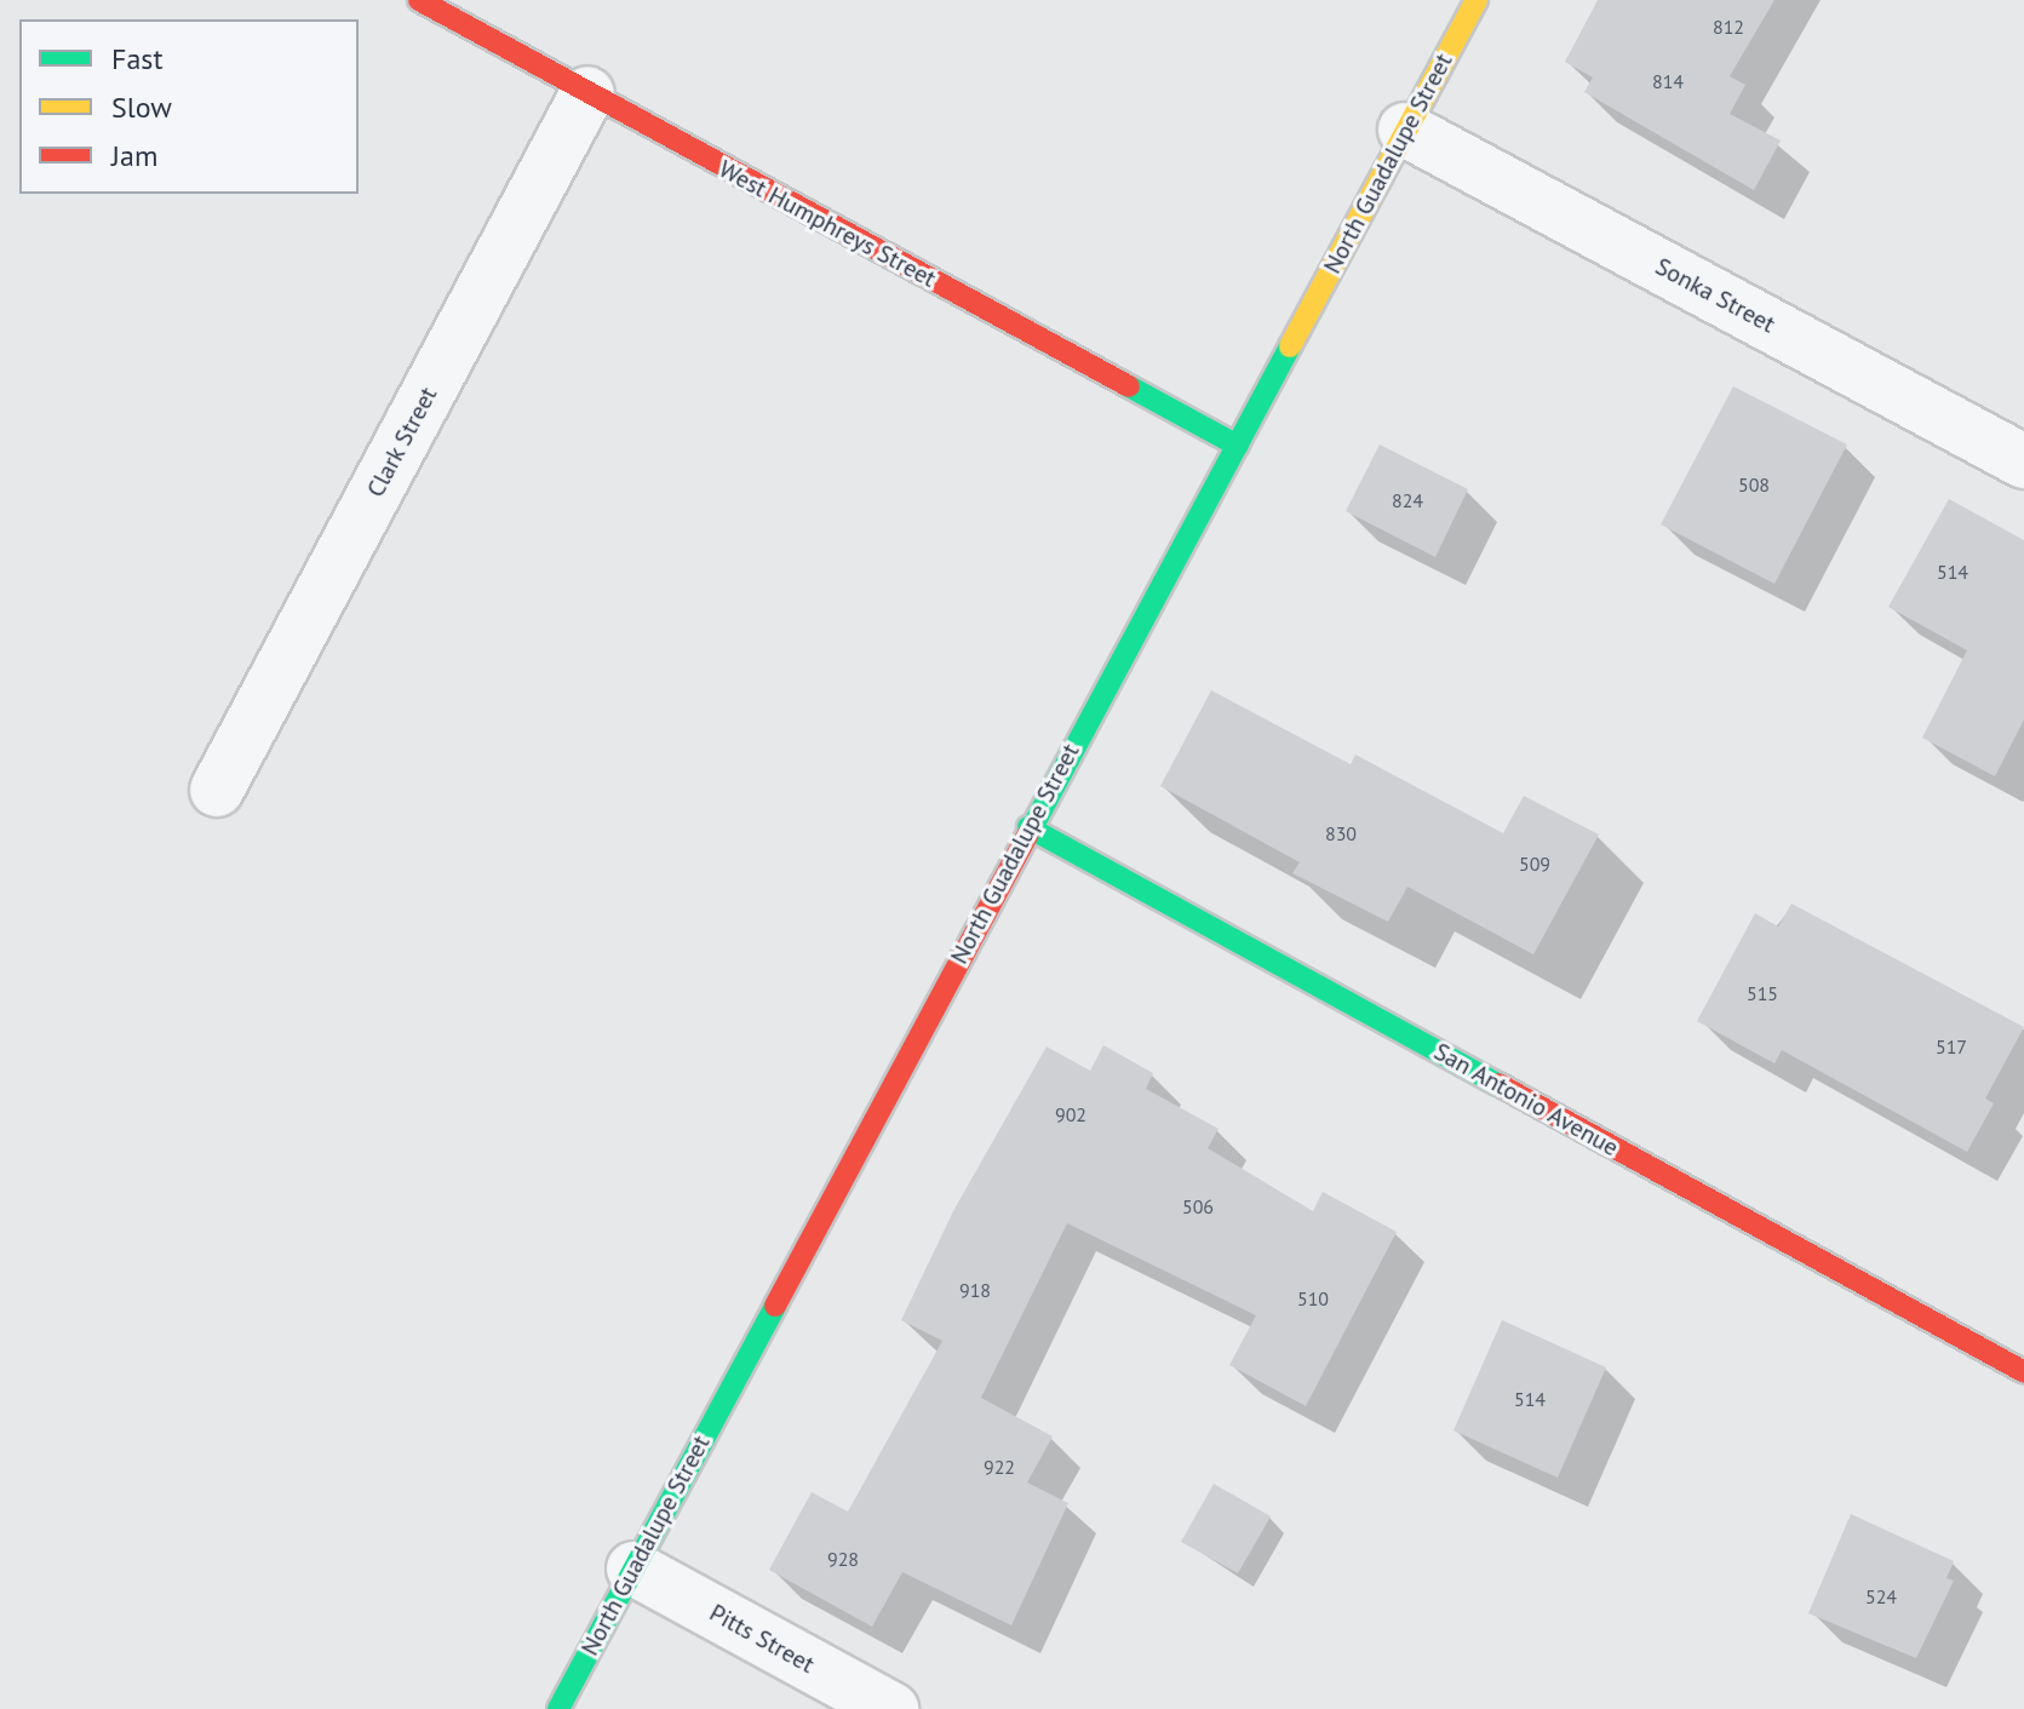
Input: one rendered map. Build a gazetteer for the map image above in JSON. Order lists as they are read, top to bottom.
{
  "streets": {
    "street": [
      "North Guadalupe Street",
      "West Humphreys Street",
      "Sonka Street",
      "Clark Street",
      "San Antonio Avenue",
      "Pitts Street"
    ]
  },
  "crossings": [
    ["North Guadalupe Street", "West Humphreys Street"],
    ["North Guadalupe Street", "Sonka Street"],
    ["North Guadalupe Street", "San Antonio Avenue"],
    ["North Guadalupe Street", "Pitts Street"],
    ["West Humphreys Street", "Clark Street"]
  ],
  "house_numbers": [
    "812",
    "814",
    "508",
    "824",
    "514",
    "830",
    "509",
    "515",
    "517",
    "902",
    "506",
    "918",
    "510",
    "514",
    "922",
    "928",
    "524"
  ],
  "legend": ["Fast", "Slow", "Jam"]
}
